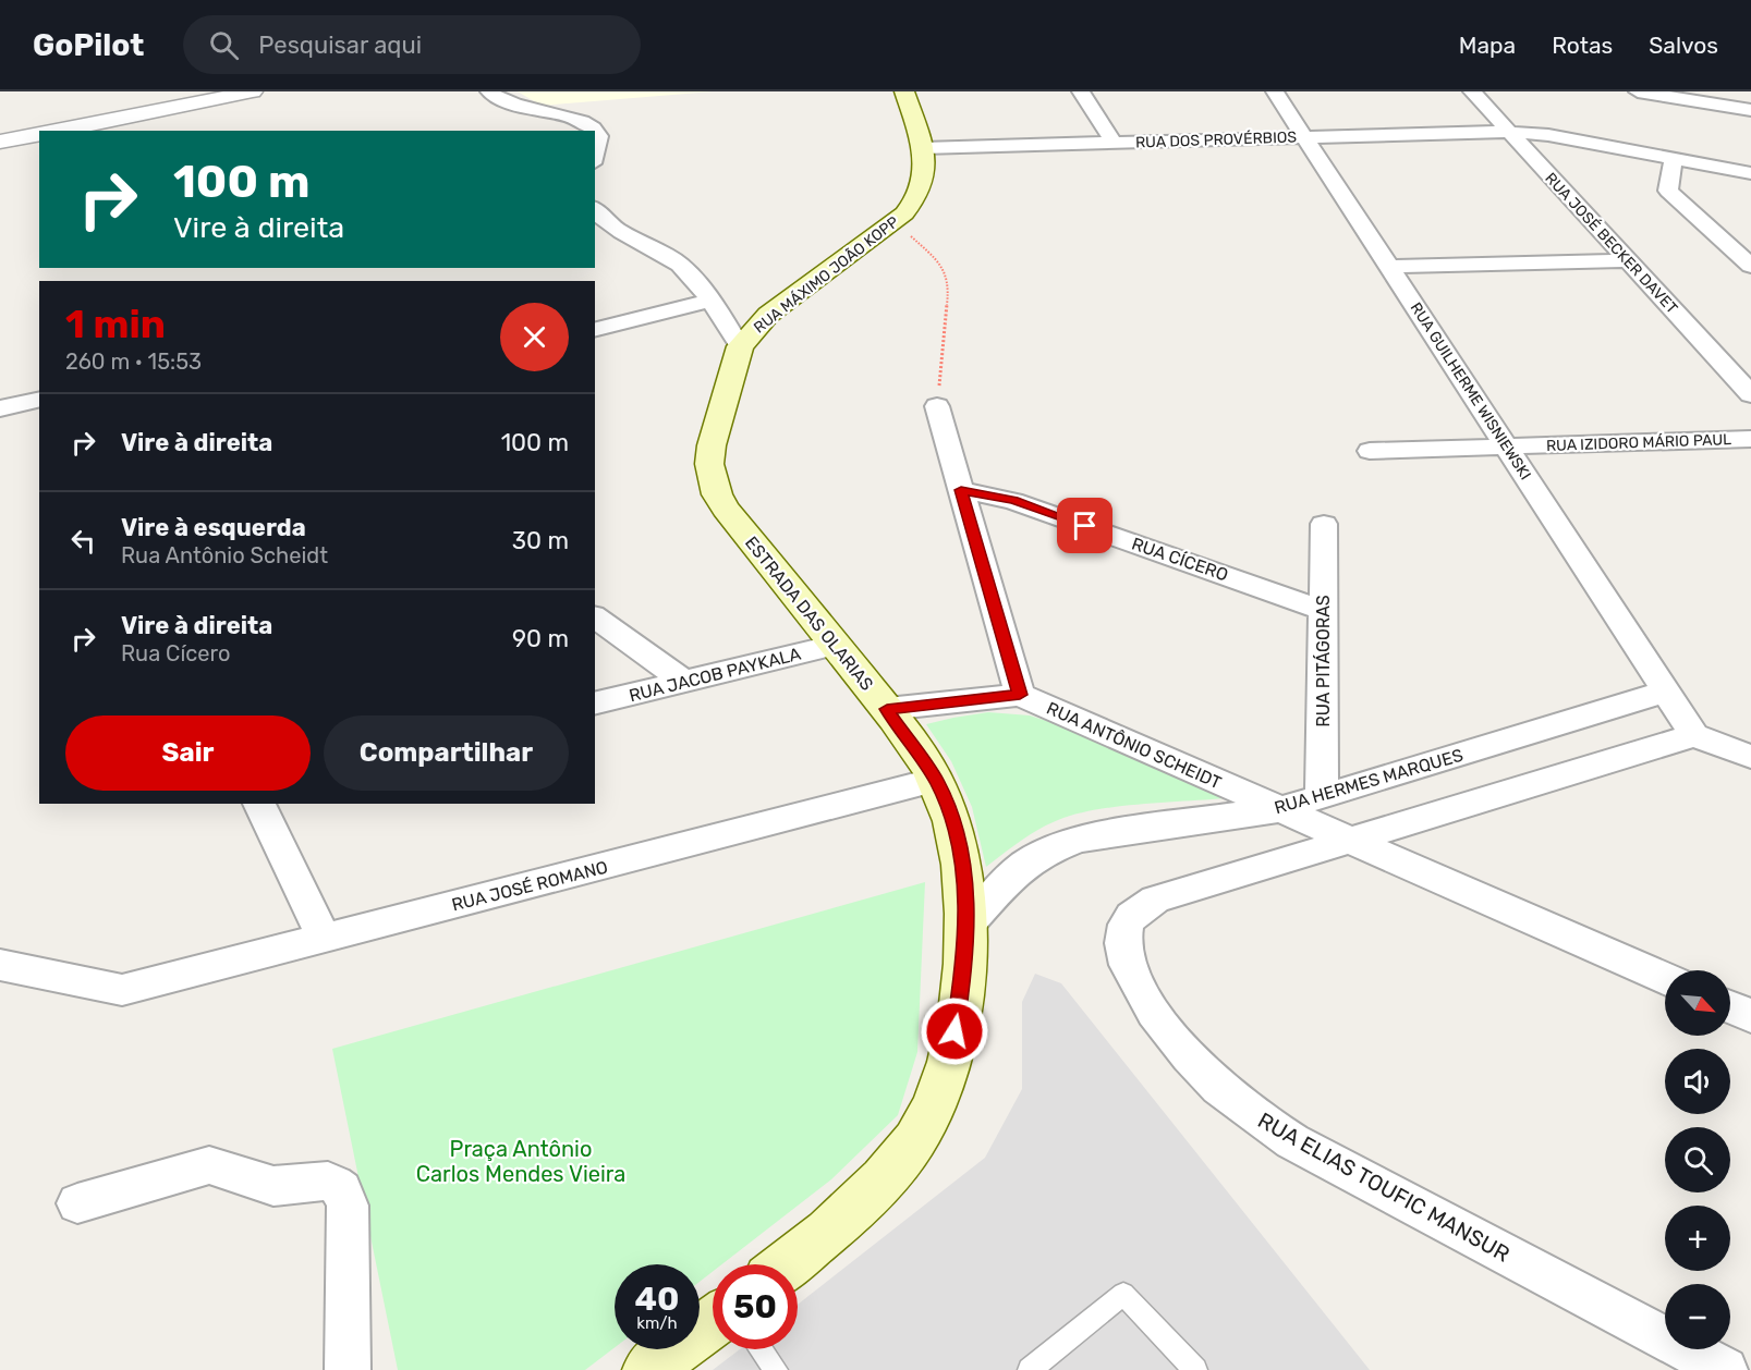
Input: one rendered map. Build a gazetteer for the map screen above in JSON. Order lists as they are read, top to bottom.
{
  "streets": {
    "main road": ["RUA MÁXIMO JOÃO KOPP", "ESTRADA DAS OLARIAS"],
    "street": [
      "RUA DOS PROVÉRBIOS",
      "RUA JOSÉ BECKER DAVET",
      "RUA GUILHERME WISNIEWSKI",
      "RUA IZIDORO MÁRIO PAUL",
      "RUA CÍCERO",
      "RUA PITÁGORAS",
      "RUA JACOB PAYKALA",
      "RUA ANTÔNIO SCHEIDT",
      "RUA HERMES MARQUES",
      "RUA JOSÉ ROMANO",
      "RUA ELIAS TOUFIC MANSUR"
    ]
  },
  "crossings": [
    ["RUA DOS PROVÉRBIOS", "RUA JOSÉ BECKER DAVET"],
    ["RUA DOS PROVÉRBIOS", "RUA MÁXIMO JOÃO KOPP"],
    ["RUA DOS PROVÉRBIOS", "RUA GUILHERME WISNIEWSKI"],
    ["RUA MÁXIMO JOÃO KOPP", "ESTRADA DAS OLARIAS"],
    ["RUA GUILHERME WISNIEWSKI", "RUA IZIDORO MÁRIO PAUL"],
    ["RUA GUILHERME WISNIEWSKI", "RUA HERMES MARQUES"],
    ["RUA CÍCERO", "RUA PITÁGORAS"],
    ["ESTRADA DAS OLARIAS", "RUA JACOB PAYKALA"],
    ["ESTRADA DAS OLARIAS", "RUA HERMES MARQUES"],
    ["ESTRADA DAS OLARIAS", "RUA JOSÉ ROMANO"],
    ["RUA PITÁGORAS", "RUA HERMES MARQUES"],
    ["RUA ANTÔNIO SCHEIDT", "RUA HERMES MARQUES"],
    ["RUA ANTÔNIO SCHEIDT", "RUA ELIAS TOUFIC MANSUR"]
  ],
  "parks": ["Praça Antônio Carlos Mendes Vieira"],
  "north": "bottom right",
  "page": {
    "header": "GoPilot",
    "search": "Pesquisar aqui",
    "nav": ["Mapa", "Rotas", "Salvos"],
    "turn": ["100 m", "Vire à direita"],
    "heading": ["1 min", "260 m · 15:53"],
    "list": [
      {
        "name": "Vire à direita",
        "value": "100 m"
      },
      {
        "name": "Vire à esquerda",
        "note": "Rua Antônio Scheidt",
        "value": "30 m"
      },
      {
        "name": "Vire à direita",
        "note": "Rua Cícero",
        "value": "90 m"
      }
    ],
    "buttons": ["Sair", "Compartilhar"],
    "map_buttons": ["+", "−"],
    "speed": "40 km/h",
    "limit": "50"
  }
}
